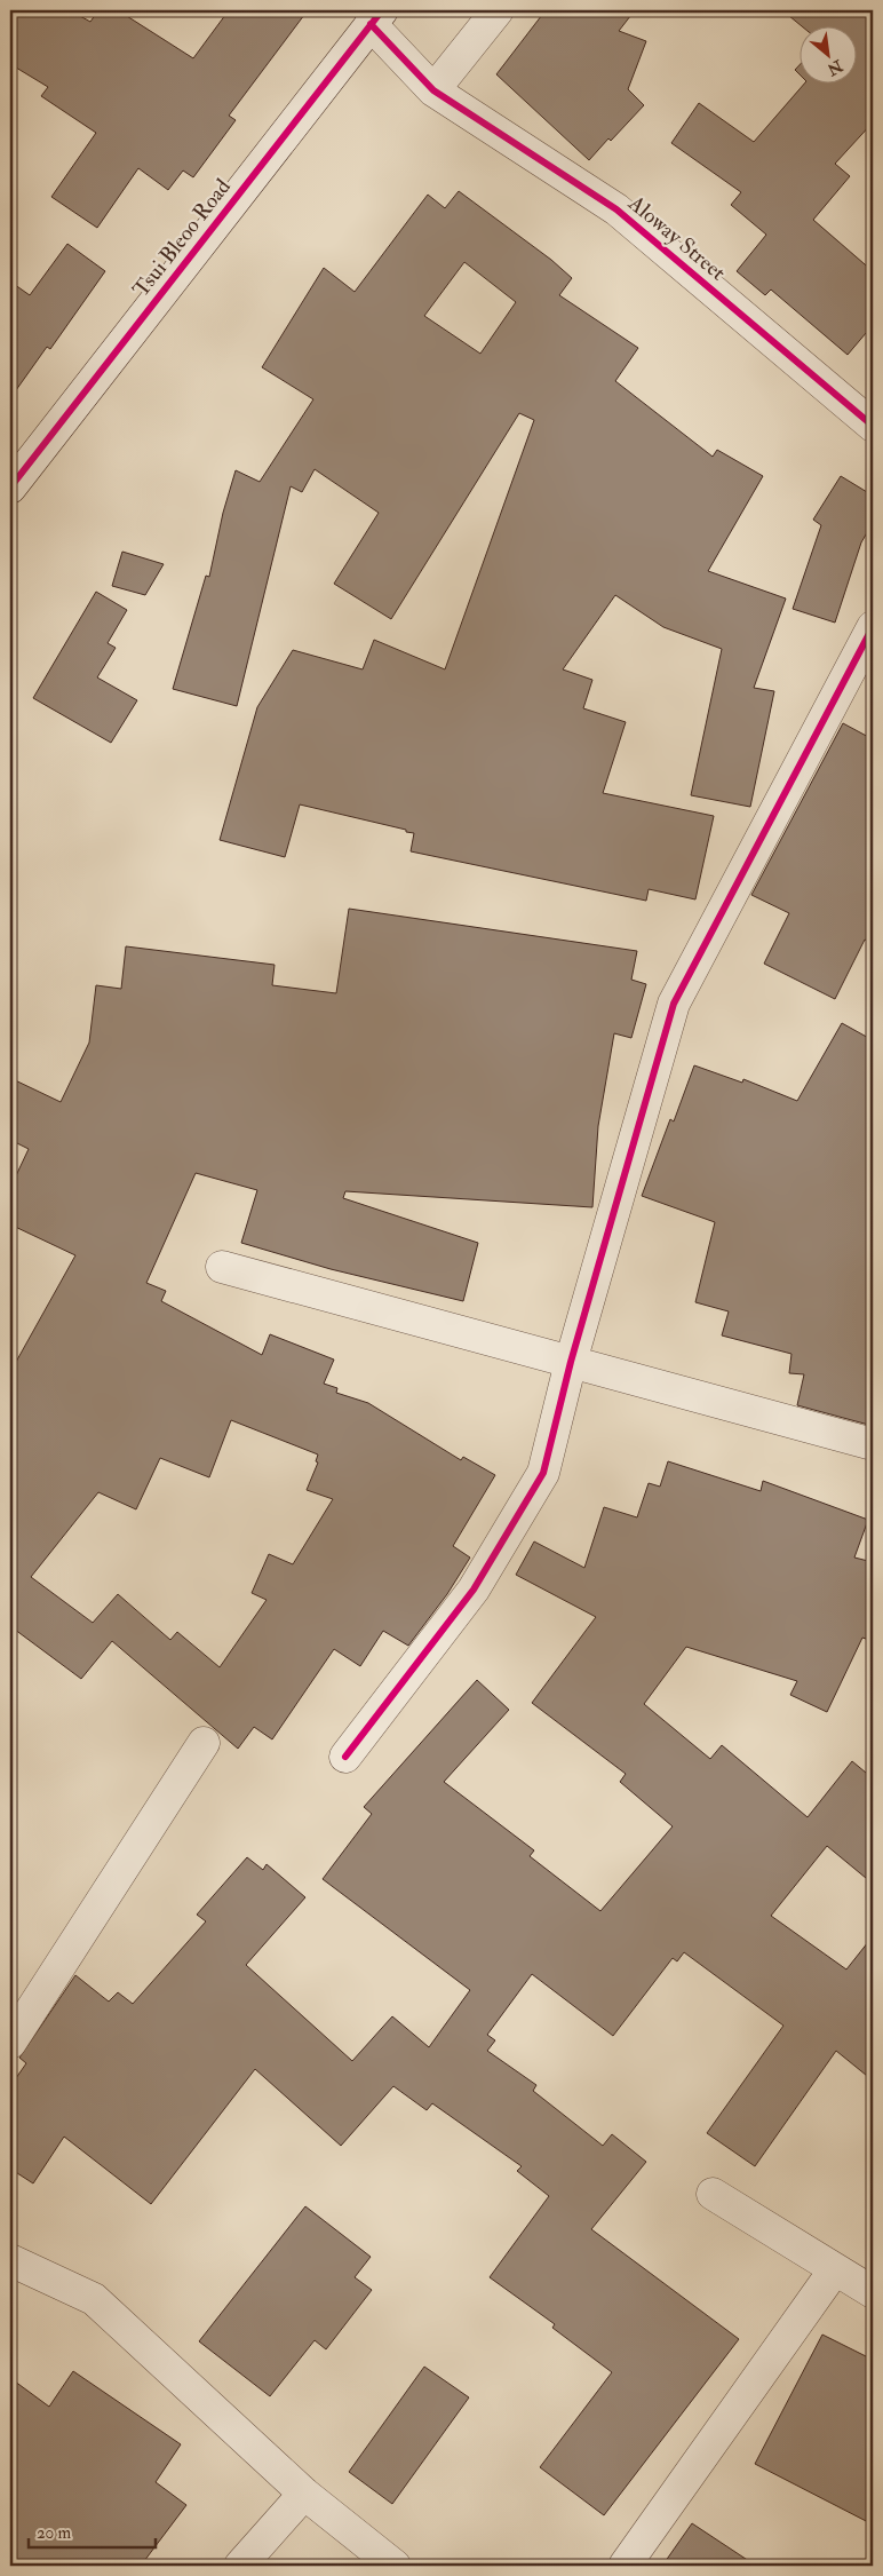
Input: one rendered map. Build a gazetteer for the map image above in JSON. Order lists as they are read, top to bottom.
{
  "streets": {
    "street": ["Tsui Bleoo Road", "Aloway Street"]
  },
  "crossings": [
    ["Tsui Bleoo Road", "Aloway Street"]
  ],
  "scale_bar": "20 m",
  "north": "bottom right"
}
